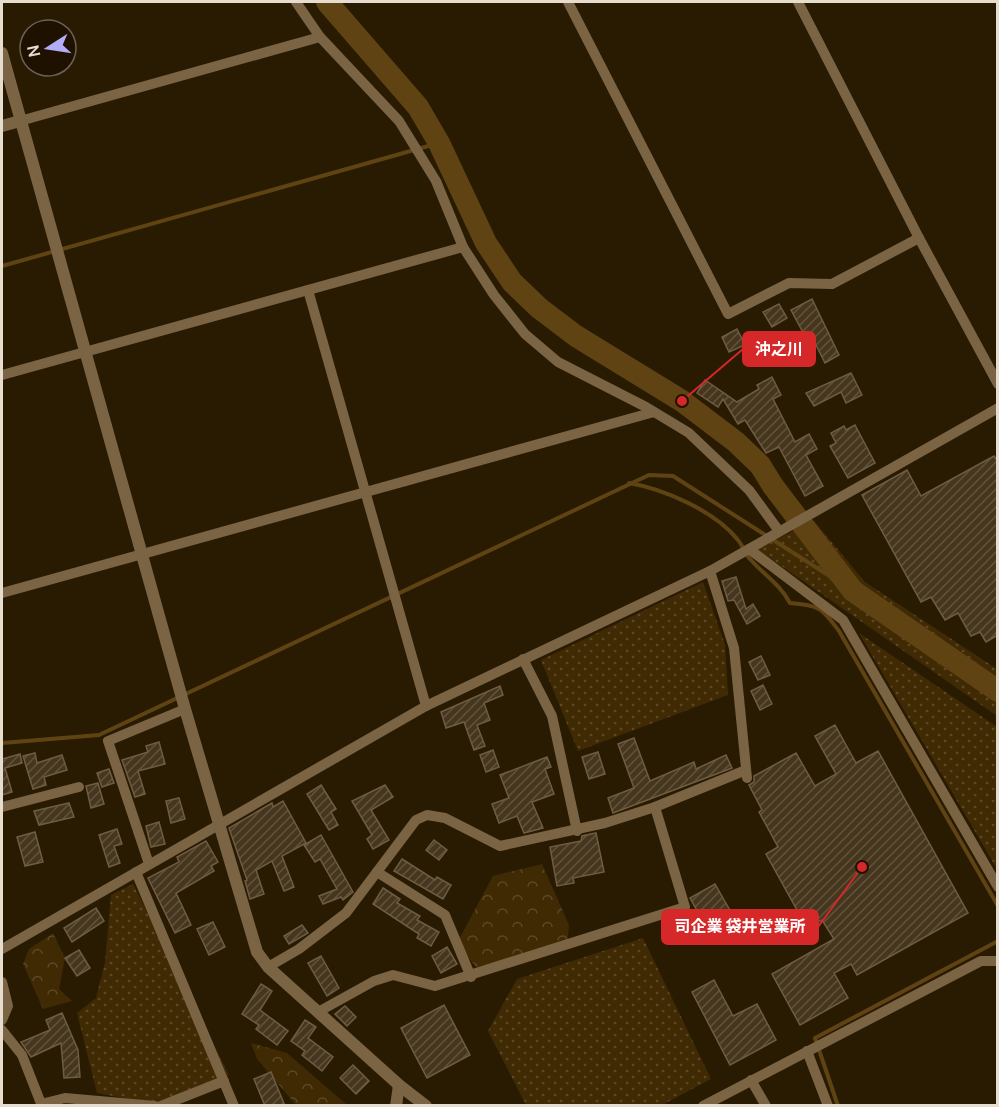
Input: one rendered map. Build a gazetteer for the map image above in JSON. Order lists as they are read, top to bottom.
{
  "places": ["沖之川", "司企業 袋井営業所"],
  "north": "left"
}
